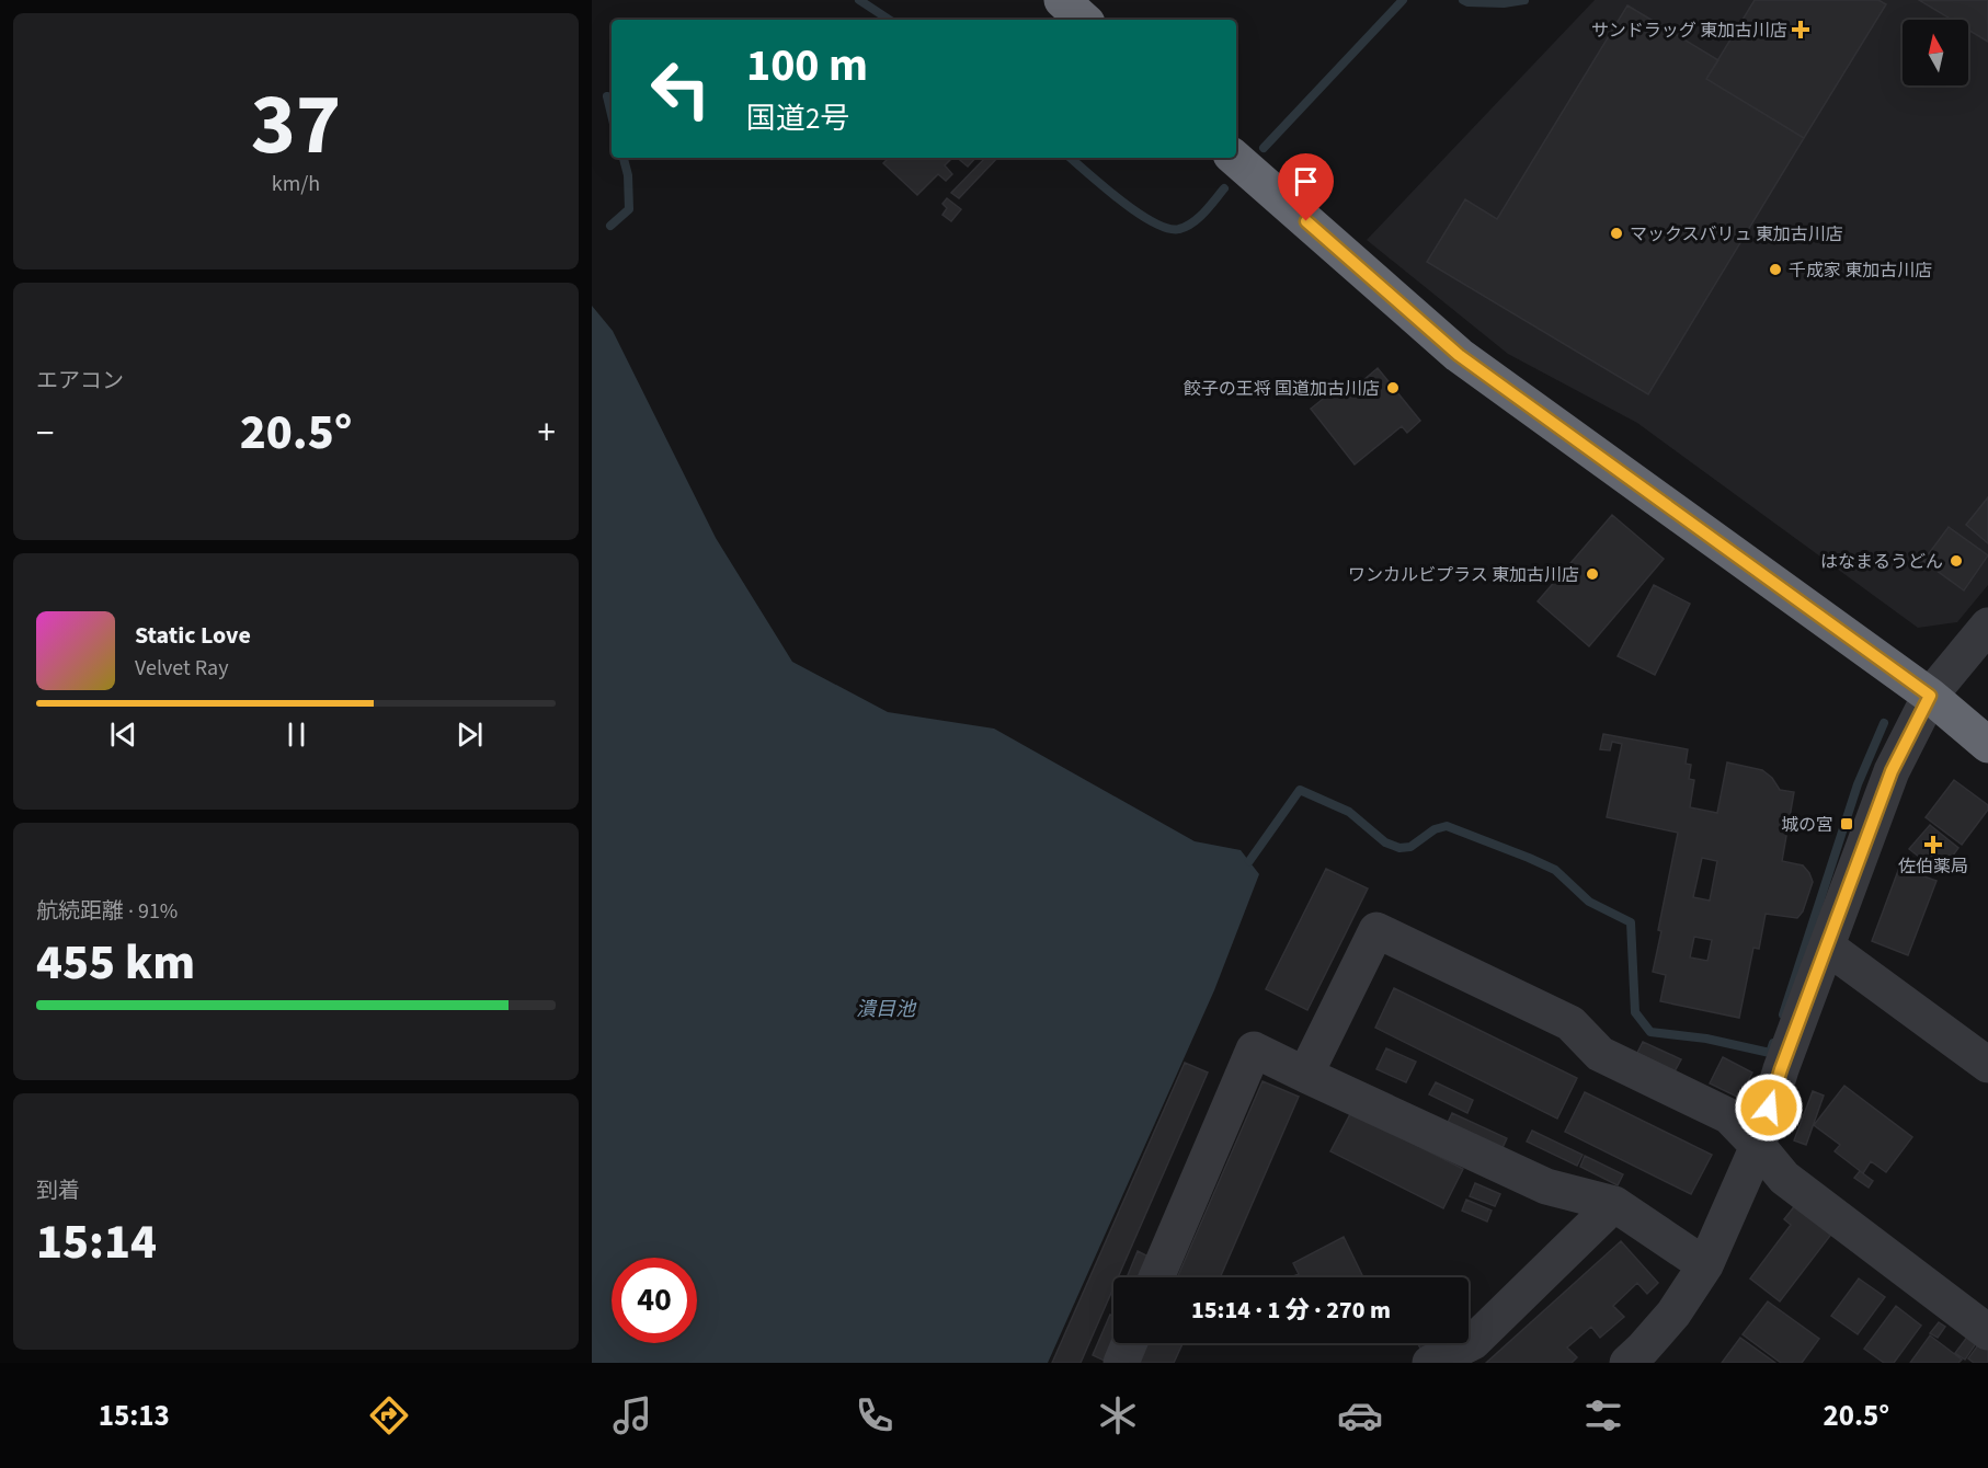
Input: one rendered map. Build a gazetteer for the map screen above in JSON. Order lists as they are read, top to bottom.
{
  "water": ["潰目池"],
  "places": {
    "health": ["サンドラッグ 東加古川店", "佐伯薬局"],
    "other": [
      "マックスバリュ 東加古川店",
      "千成家 東加古川店",
      "餃子の王将 国道加古川店",
      "はなまるうどん",
      "ワンカルビプラス 東加古川店"
    ],
    "transit": ["城の宮"]
  },
  "north": "top",
  "page": {
    "tile": [
      ["37", "km/h"],
      "エアコン",
      ["航続距離 · 91%", "455 km"],
      ["到着", "15:14"]
    ],
    "turn": ["100 m", "国道2号"],
    "heat": ["−", "20.5°", "+"],
    "song": ["Static Love", "Velvet Ray"],
    "limit": "40",
    "trip": "15:14 · 1 分 · 270 m",
    "tabs": ["15:13", "20.5°"]
  }
}
